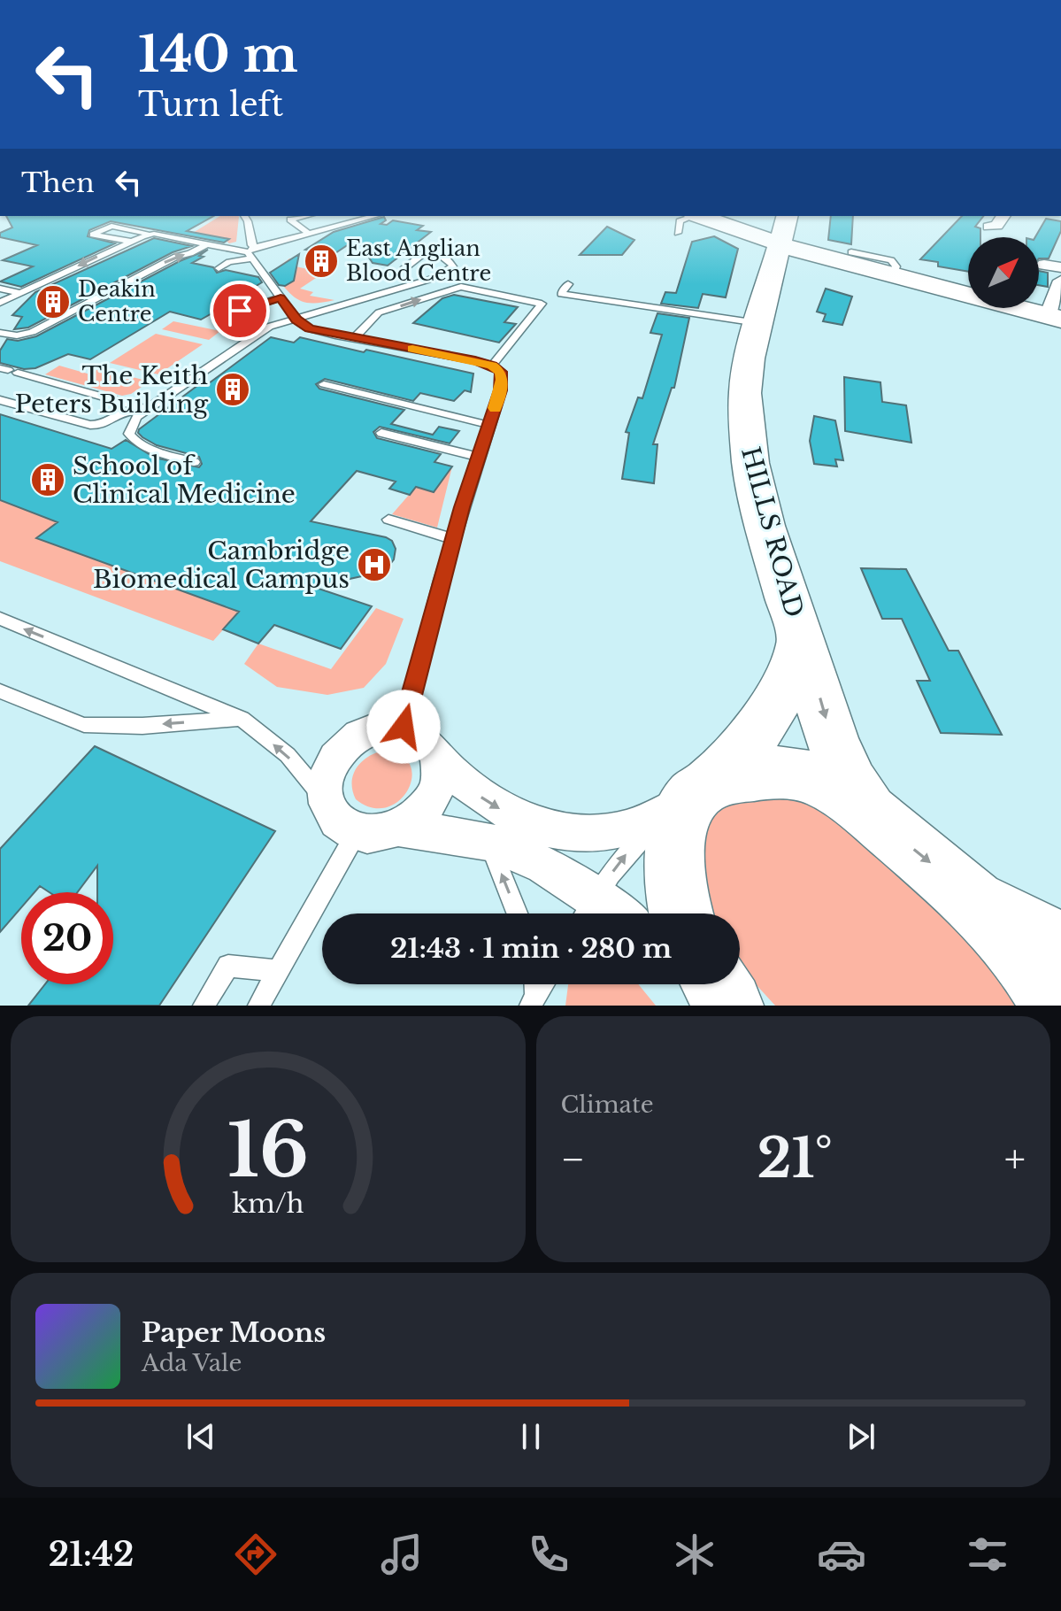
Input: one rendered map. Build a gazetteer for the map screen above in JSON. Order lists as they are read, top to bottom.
{
  "streets": {
    "main road": ["HILLS ROAD"]
  },
  "places": {
    "building": [
      "East Anglian Blood Centre",
      "Deakin Centre",
      "The Keith Peters Building",
      "School of Clinical Medicine"
    ],
    "hospital": ["Cambridge Biomedical Campus"]
  },
  "north": "top right",
  "page": {
    "turn": ["140 m", "Turn left"],
    "then": "Then",
    "limit": "20",
    "trip": "21:43 · 1 min · 280 m",
    "tile": "Climate",
    "heat": ["−", "21°", "+"],
    "song": ["Paper Moons", "Ada Vale"],
    "tabs": "21:42",
    "gauge": ["16", "km/h"]
  }
}
